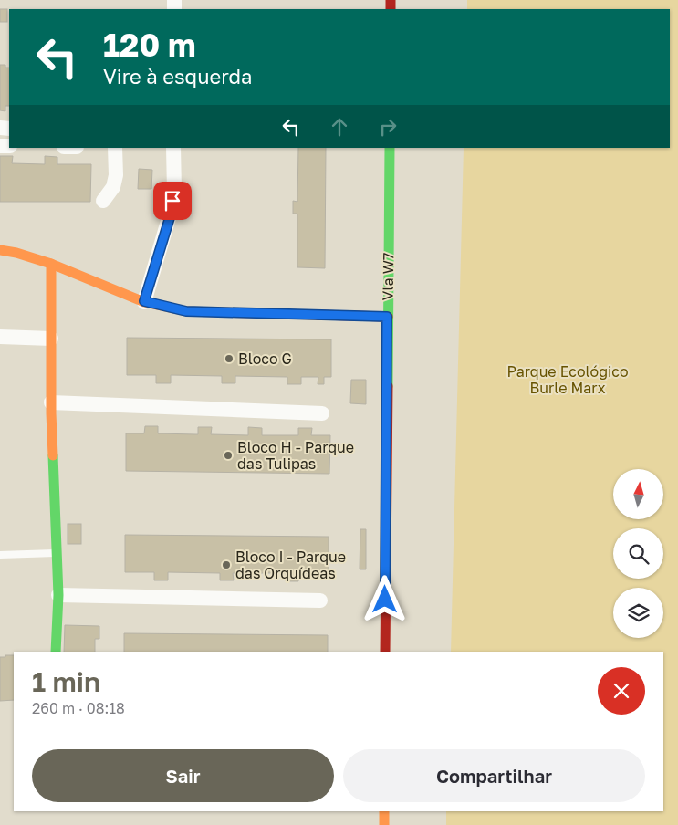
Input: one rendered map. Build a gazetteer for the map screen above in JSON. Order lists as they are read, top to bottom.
{
  "streets": {
    "street": ["Vla W7"]
  },
  "parks": ["Parque Ecológico Burle Marx"],
  "places": ["Bloco G", "Bloco H - Parque das Tulipas", "Bloco I - Parque das Orquídeas"],
  "north": "top",
  "page": {
    "turn": ["120 m", "Vire à esquerda"],
    "heading": ["1 min", "260 m · 08:18"],
    "buttons": ["Sair", "Compartilhar"]
  }
}
